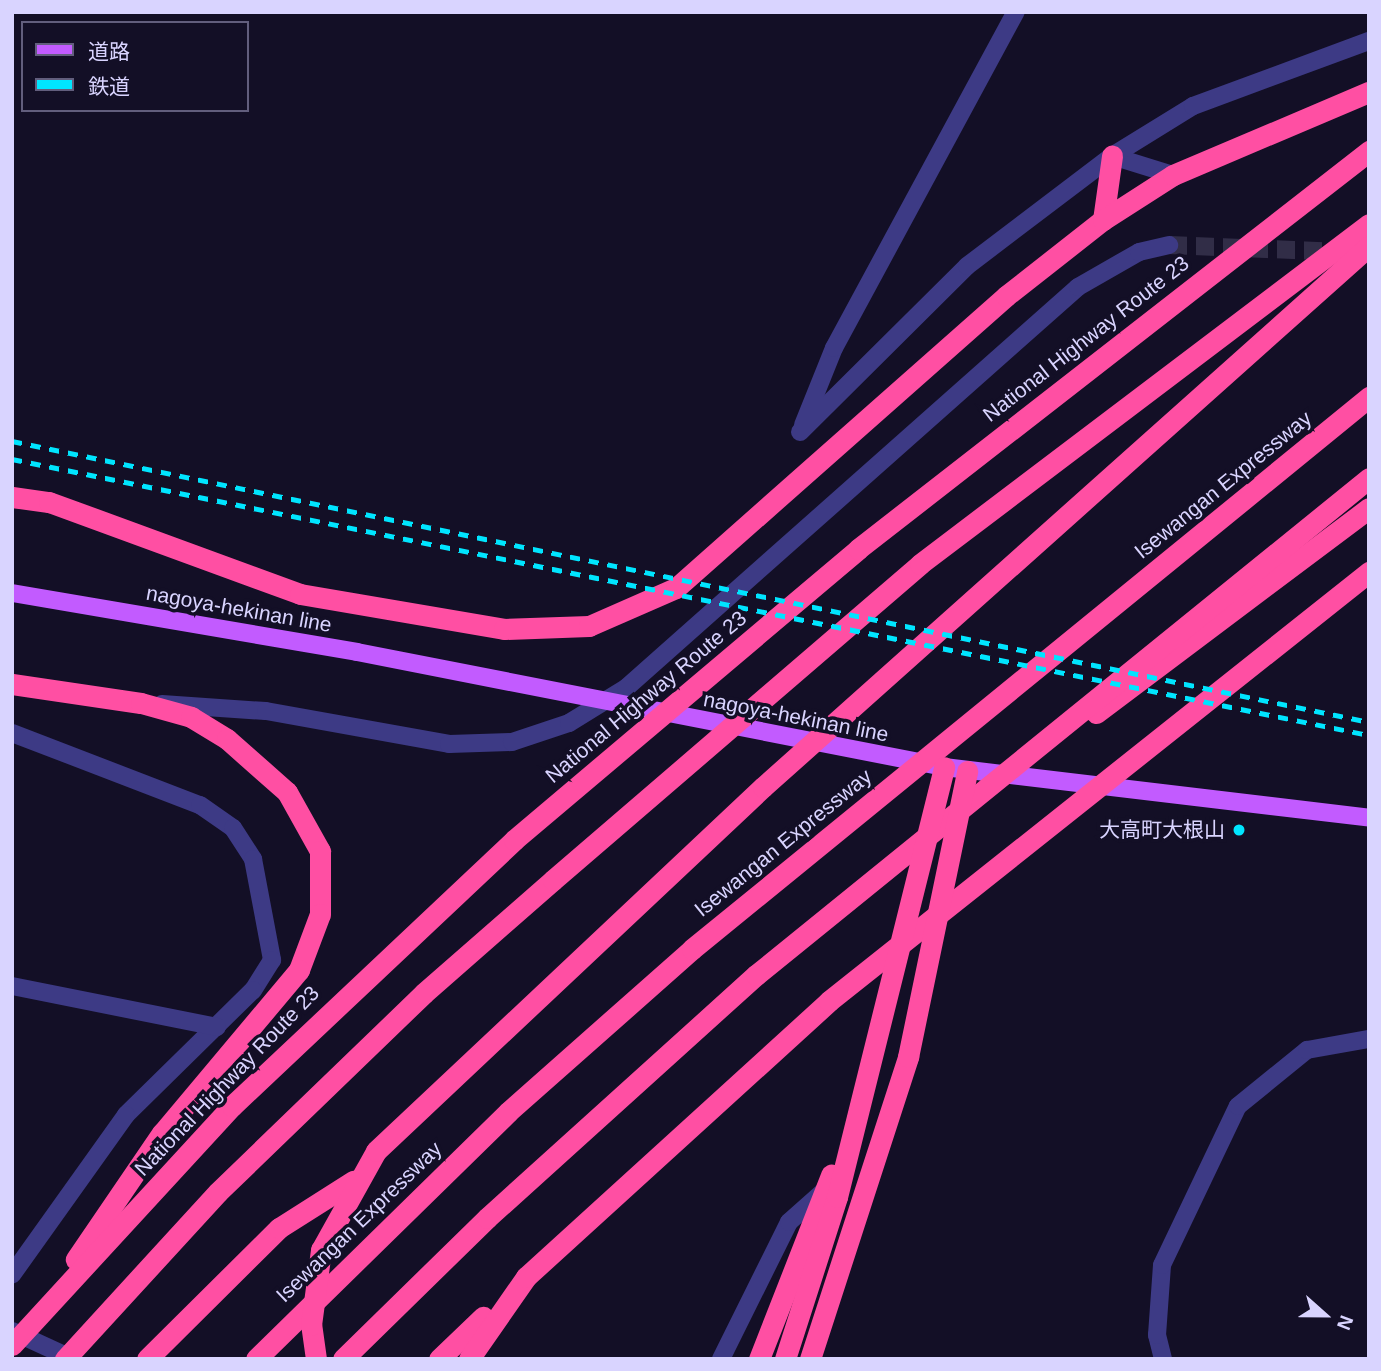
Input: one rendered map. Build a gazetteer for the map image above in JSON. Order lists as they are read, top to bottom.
{
  "streets": {
    "highway": ["National Highway Route 23", "Isewangan Expressway"],
    "main road": ["nagoya-hekinan line"]
  },
  "places": ["大高町大根山"],
  "legend": ["道路", "鉄道"],
  "north": "right"
}
